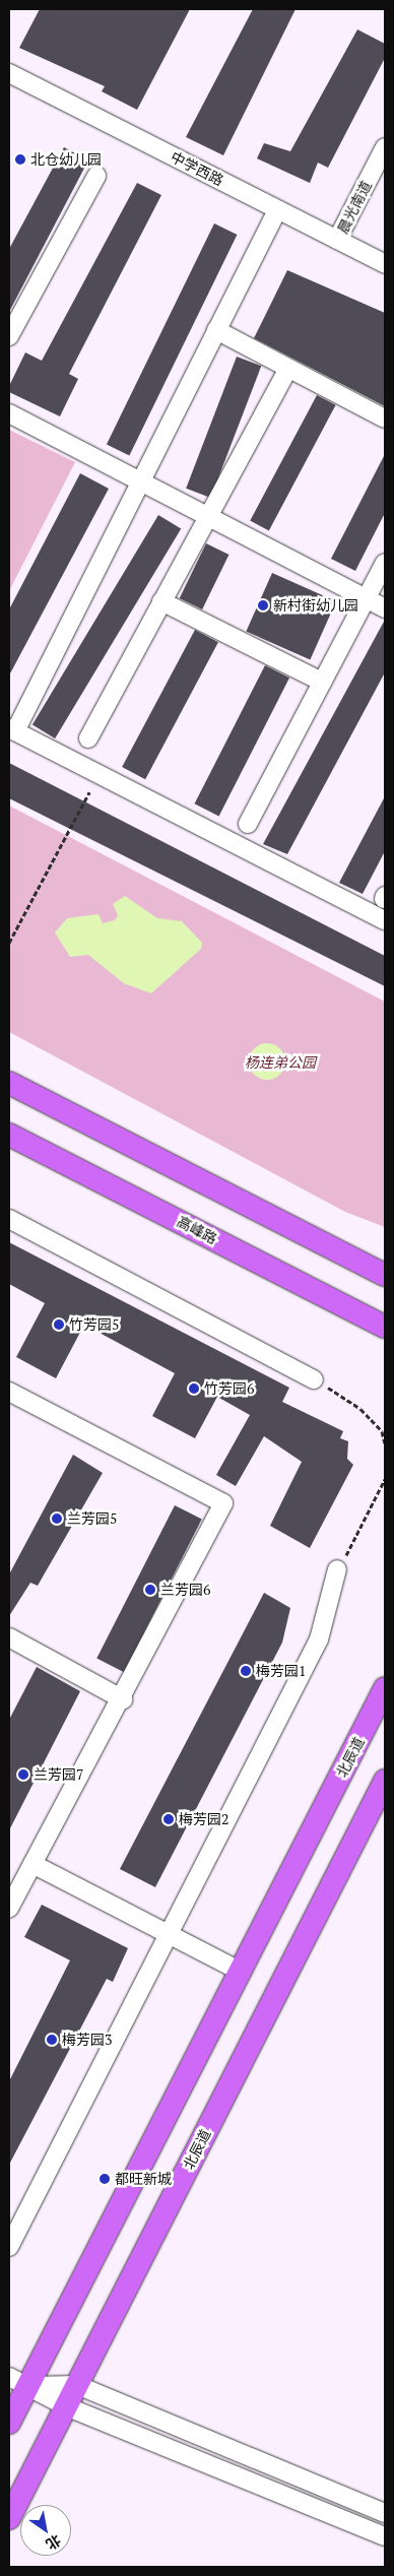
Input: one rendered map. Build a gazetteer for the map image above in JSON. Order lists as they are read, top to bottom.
{
  "streets": {
    "main road": ["高峰路", "北辰道"],
    "street": ["中学西路", "晨光南道"]
  },
  "crossings": [
    ["中学西路", "晨光南道"]
  ],
  "parks": ["杨连弟公园"],
  "places": [
    "北仓幼儿园",
    "新村街幼儿园",
    "竹芳园5",
    "竹芳园6",
    "兰芳园5",
    "兰芳园6",
    "梅芳园1",
    "兰芳园7",
    "梅芳园2",
    "梅芳园3",
    "都旺新城"
  ],
  "north": "bottom right"
}
